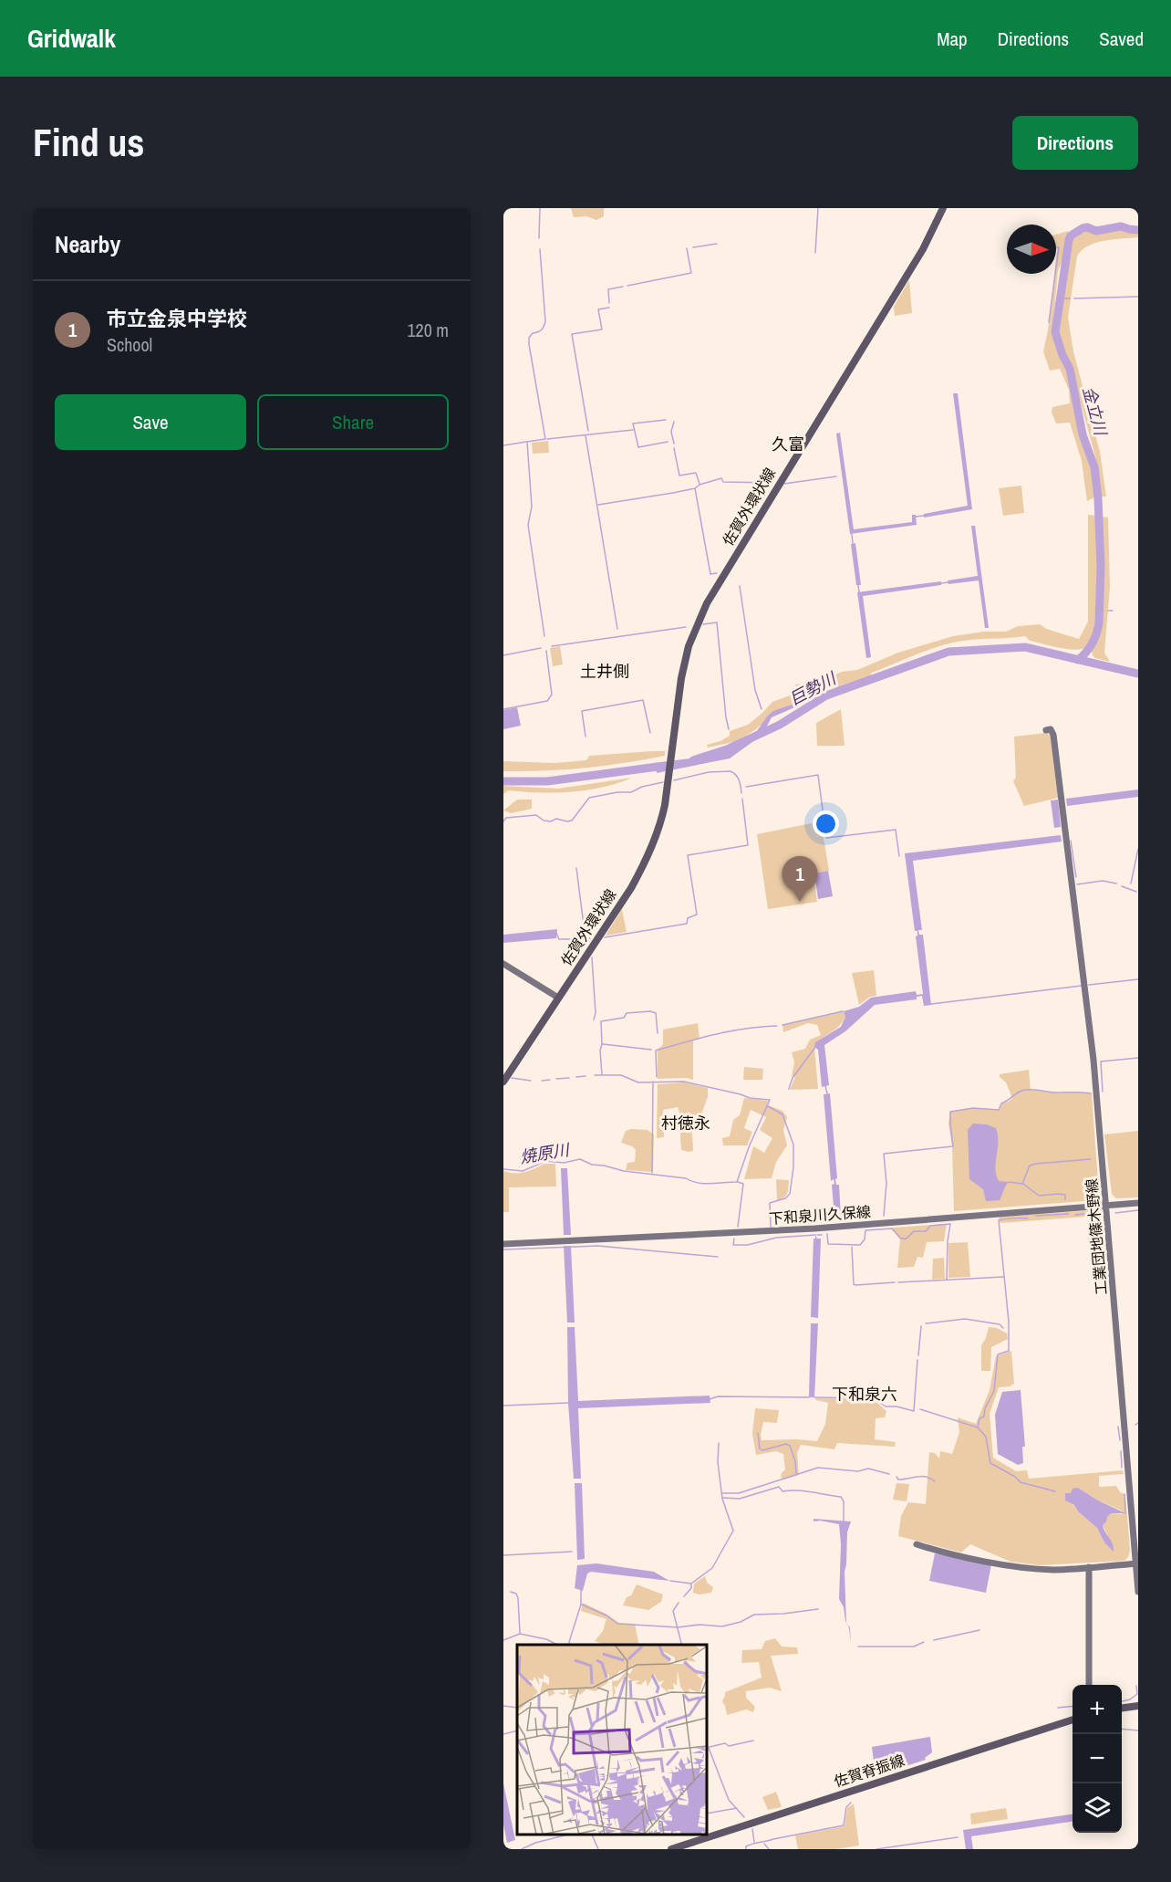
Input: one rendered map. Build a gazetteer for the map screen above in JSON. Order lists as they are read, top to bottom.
{
  "streets": {
    "main road": ["佐賀外環状線", "佐賀脊振線"],
    "street": ["下和泉川久保線", "工業団地篠木野線"]
  },
  "crossings": [
    ["下和泉川久保線", "工業団地篠木野線"]
  ],
  "districts": [
    "久富",
    "土井側",
    "村徳永",
    "下和泉六"
  ],
  "water": ["金立川", "巨勢川", "焼原川"],
  "north": "right",
  "page": {
    "header": "Gridwalk",
    "nav": ["Map", "Directions", "Saved"],
    "buttons": [
      "Directions",
      ["Save", "Share"]
    ],
    "title": "Find us",
    "heading": "Nearby",
    "list": [
      {
        "mark": "1",
        "name": "市立金泉中学校",
        "note": "School",
        "value": "120 m"
      }
    ],
    "pins": "1",
    "map_buttons": ["+", "−"]
  }
}
